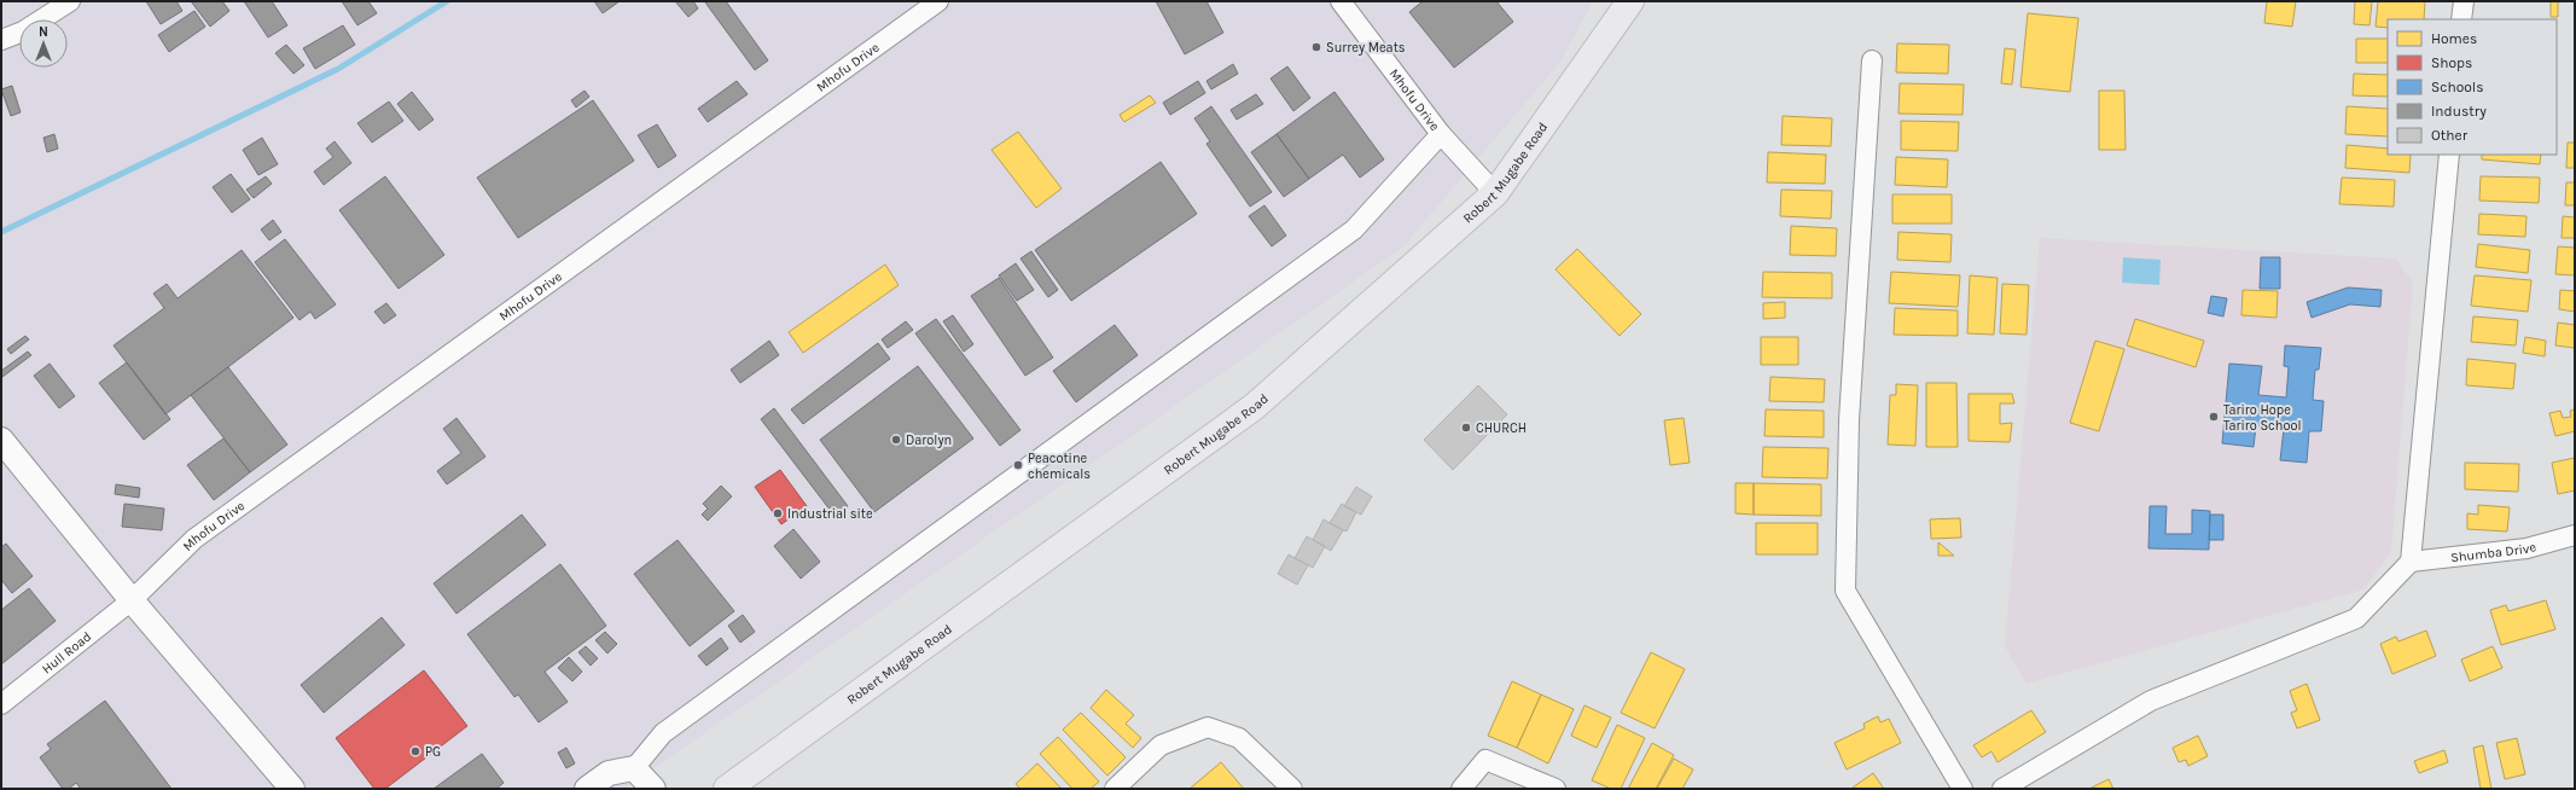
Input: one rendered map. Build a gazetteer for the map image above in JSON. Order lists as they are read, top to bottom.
{
  "streets": {
    "main road": ["Robert Mugabe Road"],
    "street": ["Mhofu Drive", "Shumba Drive", "Hull Road"]
  },
  "crossings": [
    ["Mhofu Drive", "Robert Mugabe Road"],
    ["Mhofu Drive", "Hull Road"]
  ],
  "places": [
    "Surrey Meats",
    "Tariro Hope Tariro School",
    "CHURCH",
    "Darolyn",
    "Peacotine chemicals",
    "Industrial site",
    "PG"
  ],
  "legend": [
    "Homes",
    "Shops",
    "Schools",
    "Industry",
    "Other"
  ],
  "north": "top"
}
